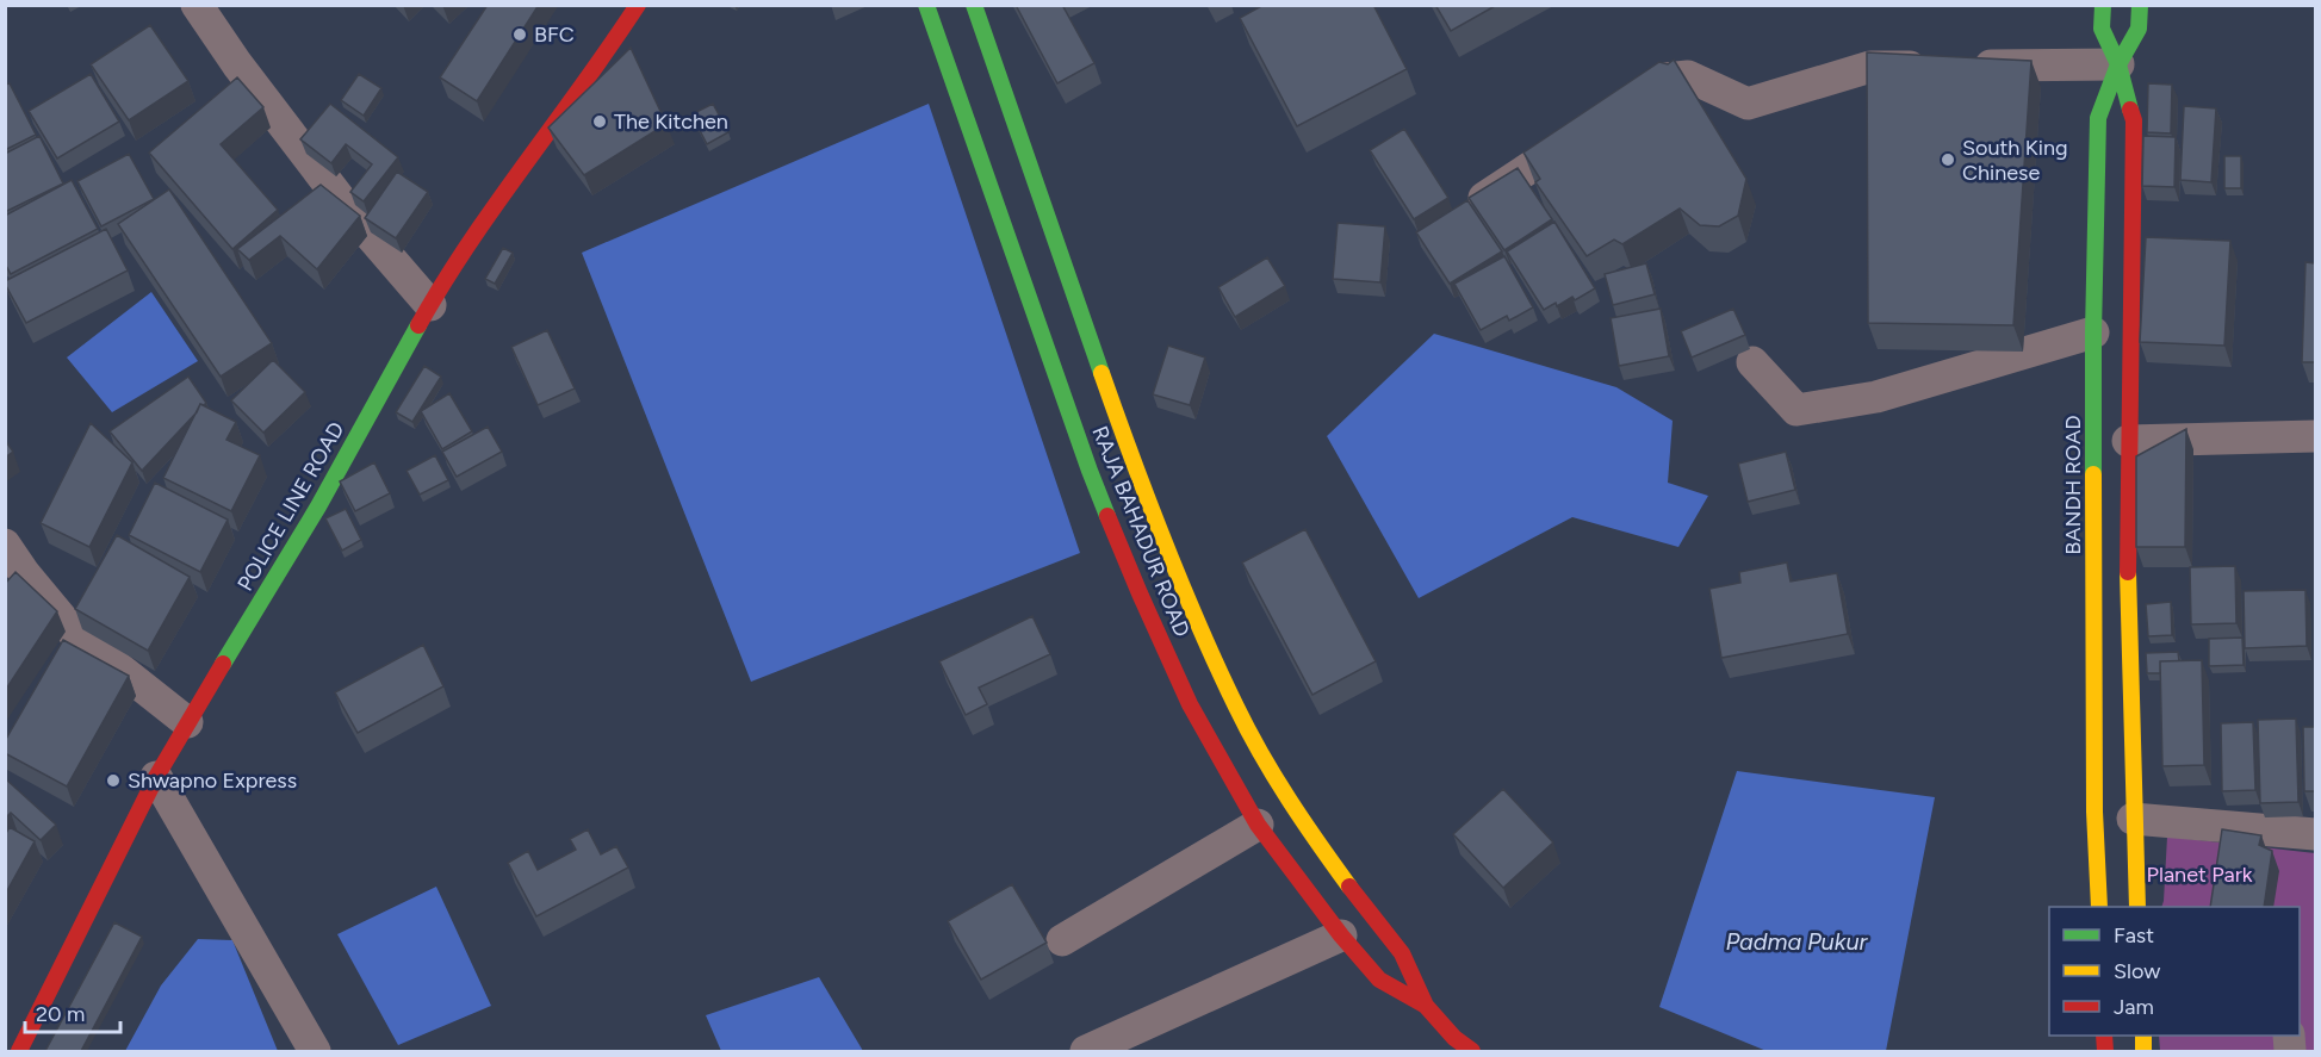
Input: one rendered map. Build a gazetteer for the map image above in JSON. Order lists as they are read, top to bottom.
{
  "streets": {
    "main road": ["BANDH ROAD", "POLICE LINE ROAD", "RAJA BAHADUR ROAD"]
  },
  "water": ["Padma Pukur"],
  "parks": ["Planet Park"],
  "places": [
    "BFC",
    "The Kitchen",
    "South King Chinese",
    "Shwapno Express"
  ],
  "legend": ["Fast", "Slow", "Jam"],
  "scale_bar": "20 m"
}
